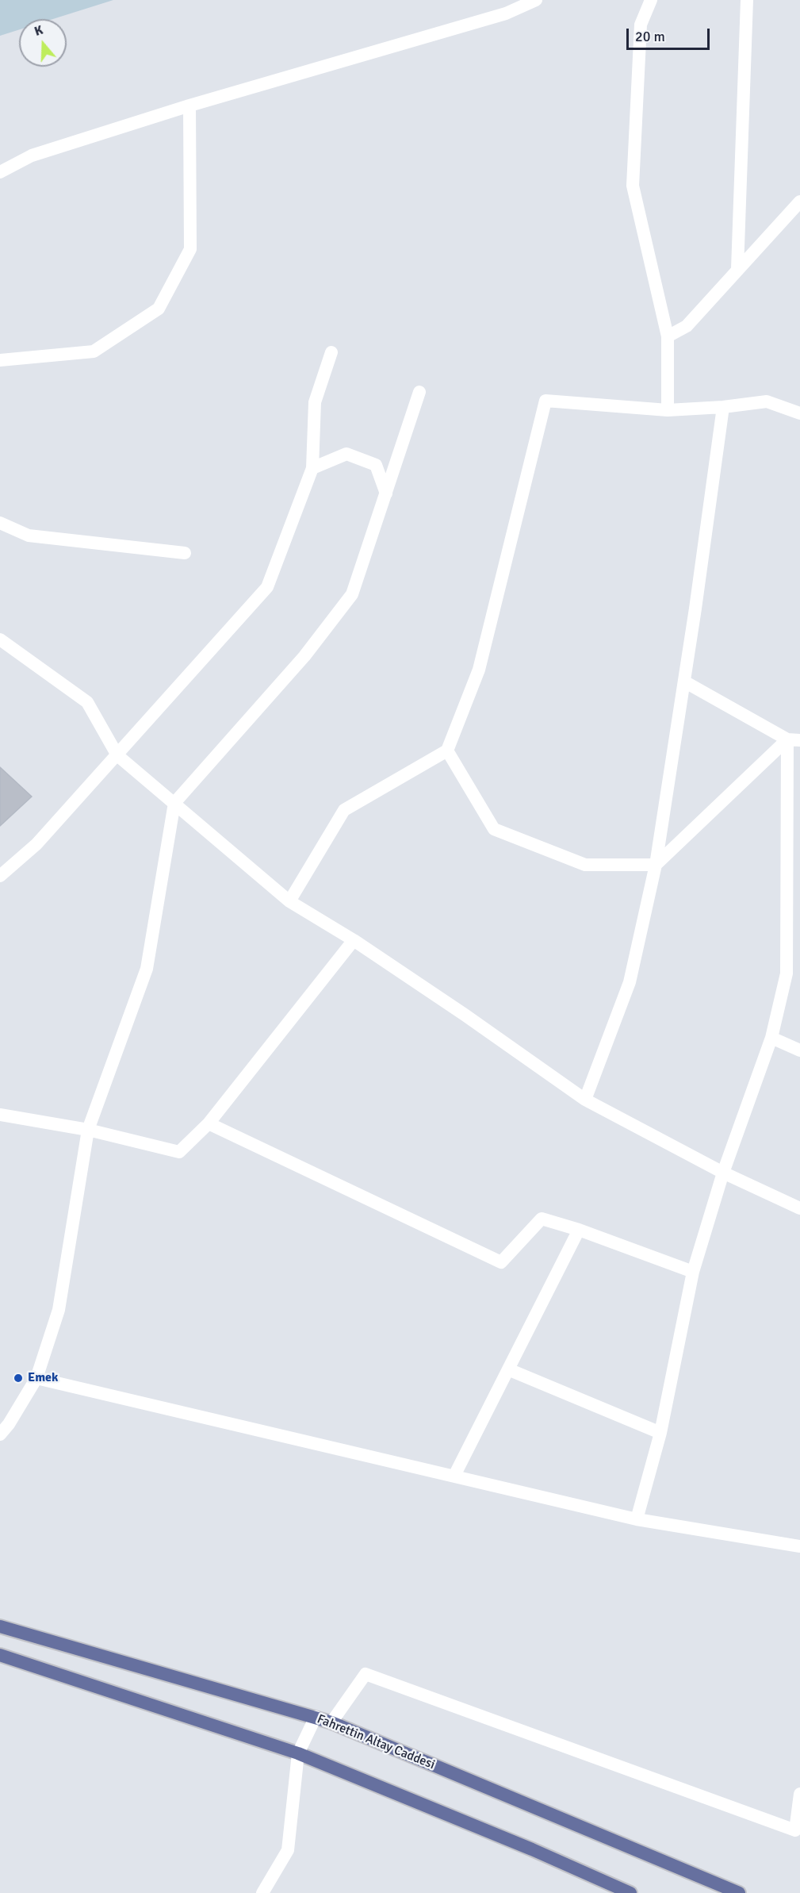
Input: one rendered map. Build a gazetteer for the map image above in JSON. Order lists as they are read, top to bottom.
{
  "streets": {
    "main road": ["Fahrettin Altay Caddesi"]
  },
  "places": ["Emek"],
  "scale_bar": "20 m",
  "north": "top"
}
